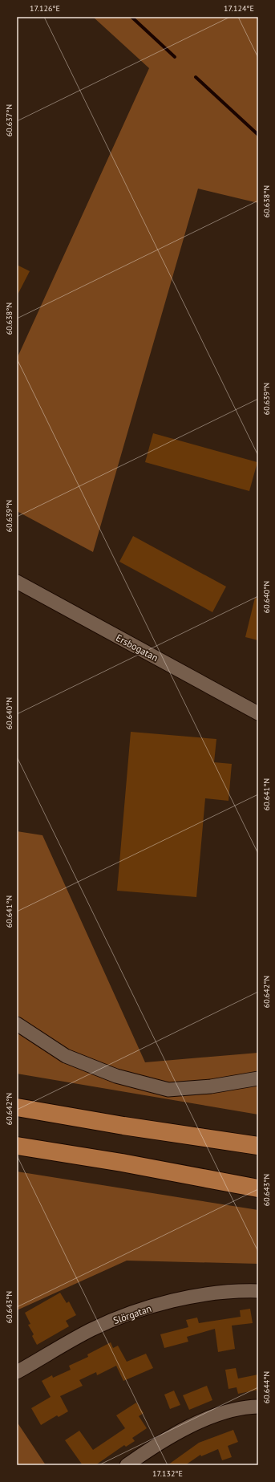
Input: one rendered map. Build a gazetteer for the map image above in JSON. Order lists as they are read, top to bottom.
{
  "streets": {
    "street": ["Ersbogatan", "Slörgatan"]
  },
  "coordinates": [
    "17.126°E",
    "17.124°E",
    "60.637°N",
    "60.638°N",
    "60.639°N",
    "60.640°N",
    "60.641°N",
    "60.642°N",
    "60.643°N",
    "60.644°N",
    "17.132°E"
  ]
}
